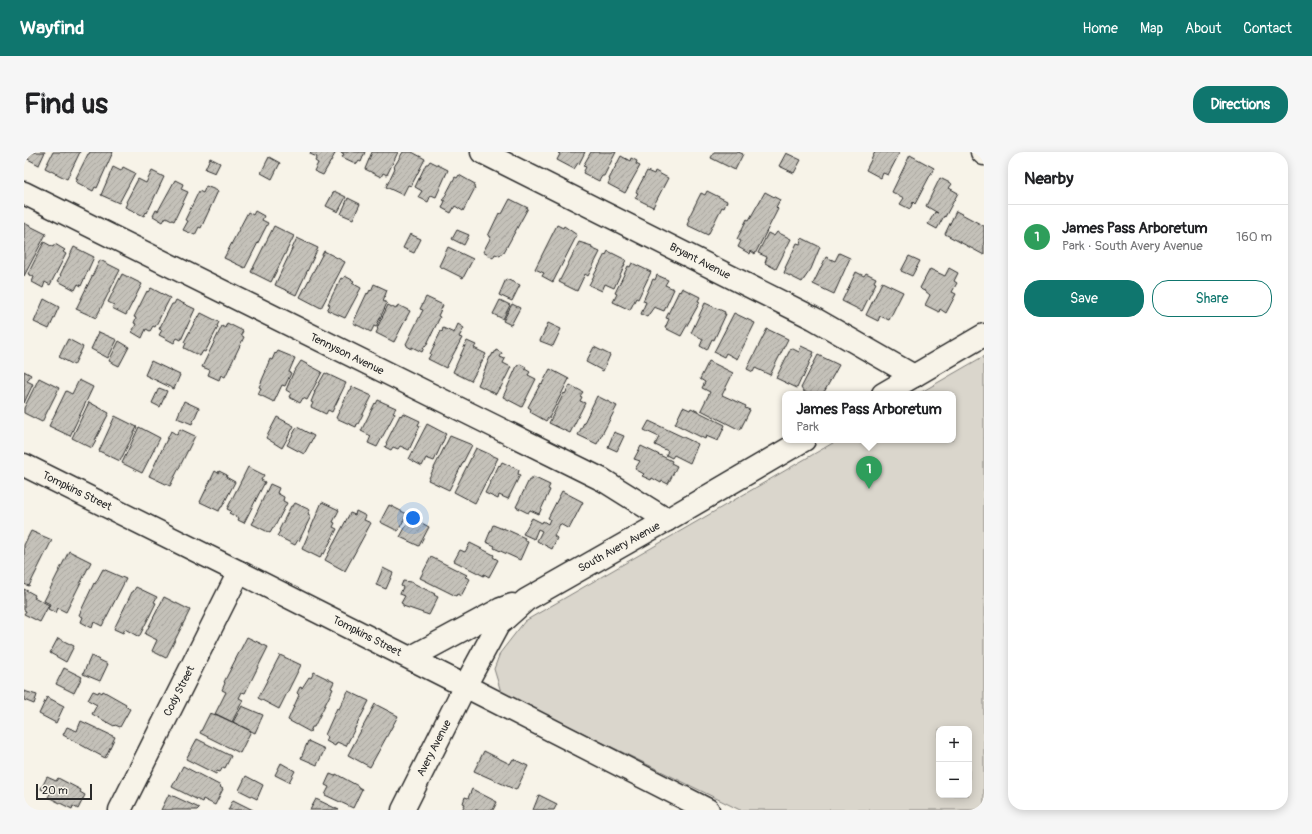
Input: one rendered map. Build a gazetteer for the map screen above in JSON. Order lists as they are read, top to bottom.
{
  "streets": {
    "street": [
      "Bryant Avenue",
      "Tennyson Avenue",
      "Tompkins Street",
      "South Avery Avenue",
      "Cody Street",
      "Avery Avenue"
    ]
  },
  "crossings": [
    ["Tennyson Avenue", "South Avery Avenue"],
    ["Tompkins Street", "South Avery Avenue"],
    ["Tompkins Street", "Cody Street"],
    ["Tompkins Street", "Avery Avenue"],
    ["South Avery Avenue", "Avery Avenue"]
  ],
  "scale_bar": "20 m",
  "page": {
    "header": "Wayfind",
    "nav": [
      "Home",
      "Map",
      "About",
      "Contact"
    ],
    "buttons": [
      "Directions",
      ["Save", "Share"]
    ],
    "title": "Find us",
    "heading": "Nearby",
    "list": [
      {
        "mark": "1",
        "name": "James Pass Arboretum",
        "note": "Park · South Avery Avenue",
        "value": "160 m"
      }
    ],
    "popup": ["James Pass Arboretum", "Park"],
    "pins": "1",
    "map_buttons": ["+", "−"],
    "scale": "20 m"
  }
}
